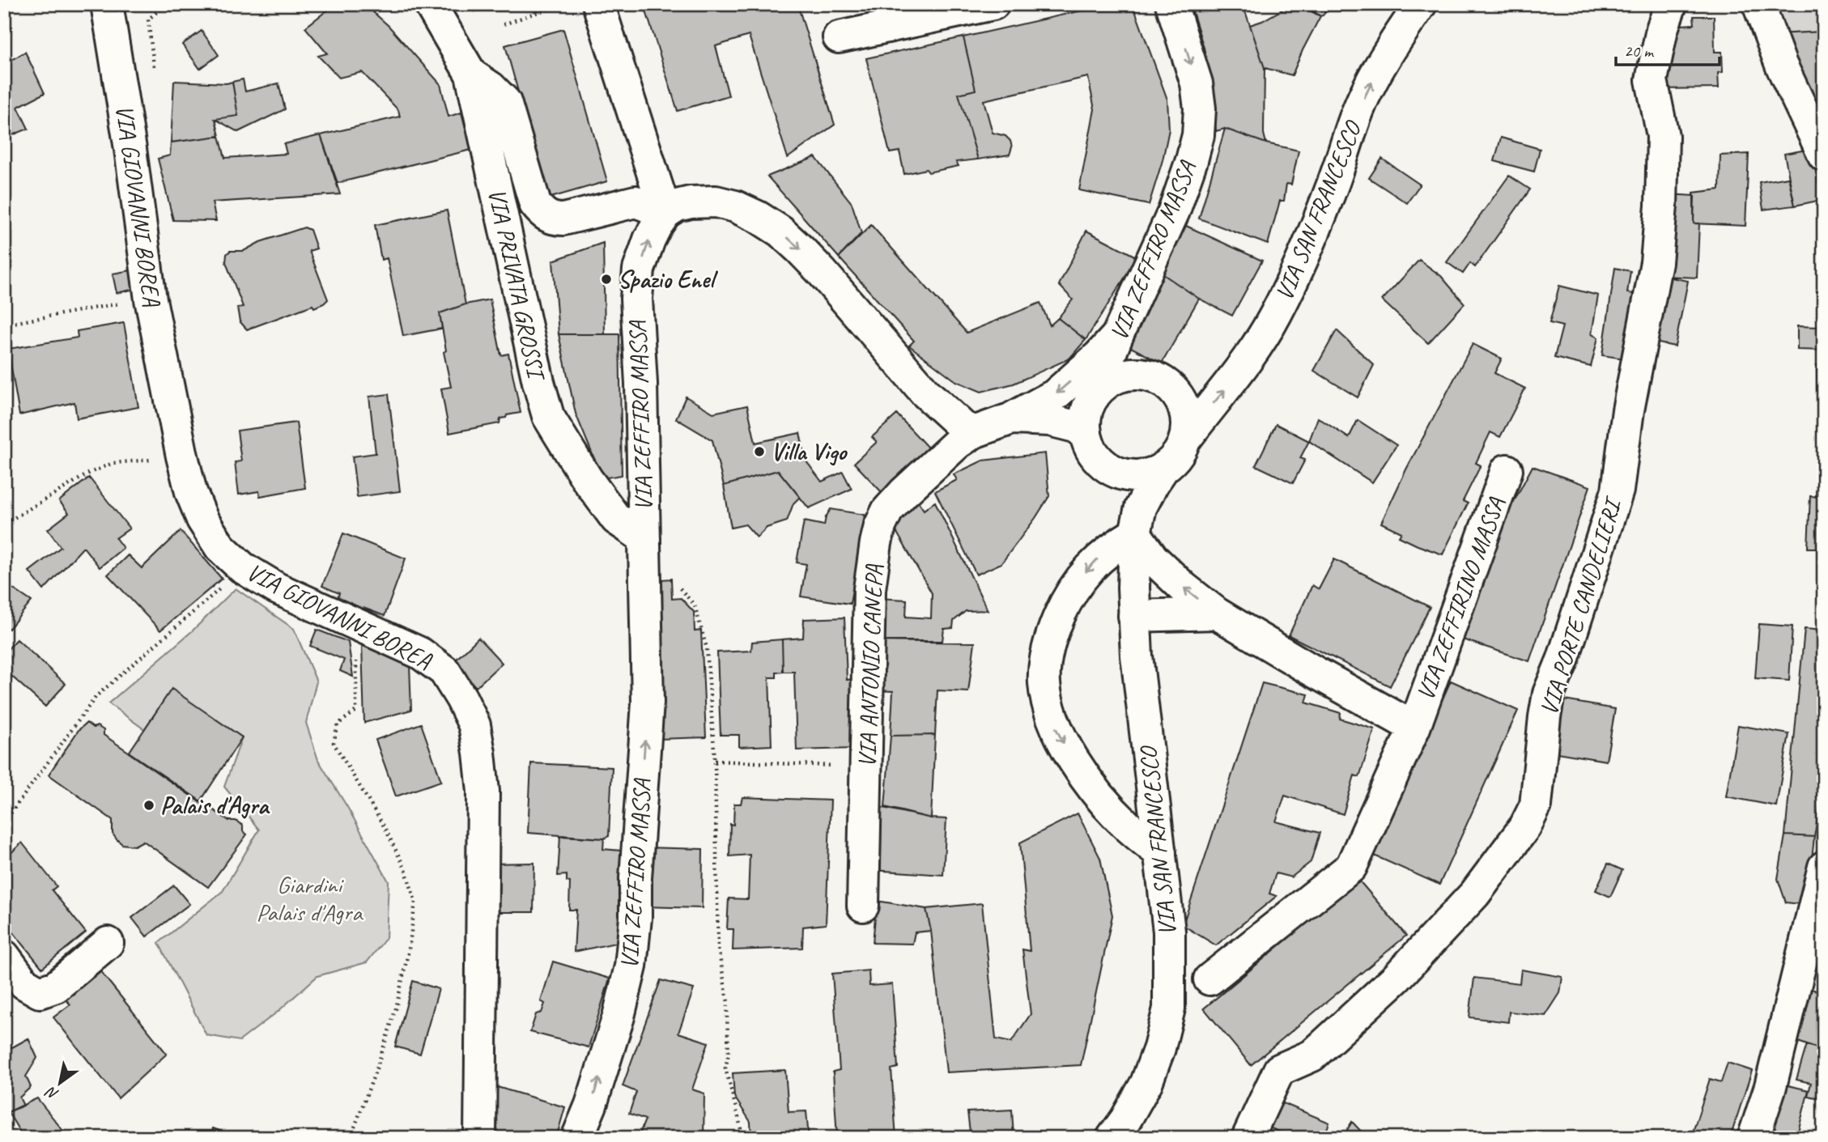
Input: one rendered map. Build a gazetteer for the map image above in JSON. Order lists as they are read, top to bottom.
{
  "streets": {
    "street": [
      "VIA GIOVANNI BOREA",
      "VIA SAN FRANCESCO",
      "VIA ZEFFIRO MASSA",
      "VIA PRIVATA GROSSI",
      "VIA ZEFFIRINO MASSA",
      "VIA PORTE CANDELIERI",
      "VIA ANTONIO CANEPA"
    ]
  },
  "crossings": [
    ["VIA SAN FRANCESCO", "VIA ZEFFIRO MASSA"],
    ["VIA SAN FRANCESCO", "VIA ZEFFIRINO MASSA"],
    ["VIA ZEFFIRO MASSA", "VIA PRIVATA GROSSI"]
  ],
  "one_way": ["VIA SAN FRANCESCO"],
  "parks": ["Giardini Palais d'Agra"],
  "places": ["Spazio Enel", "Villa Vigo", "Palais d'Agra"],
  "scale_bar": "20 m",
  "north": "bottom left"
}
